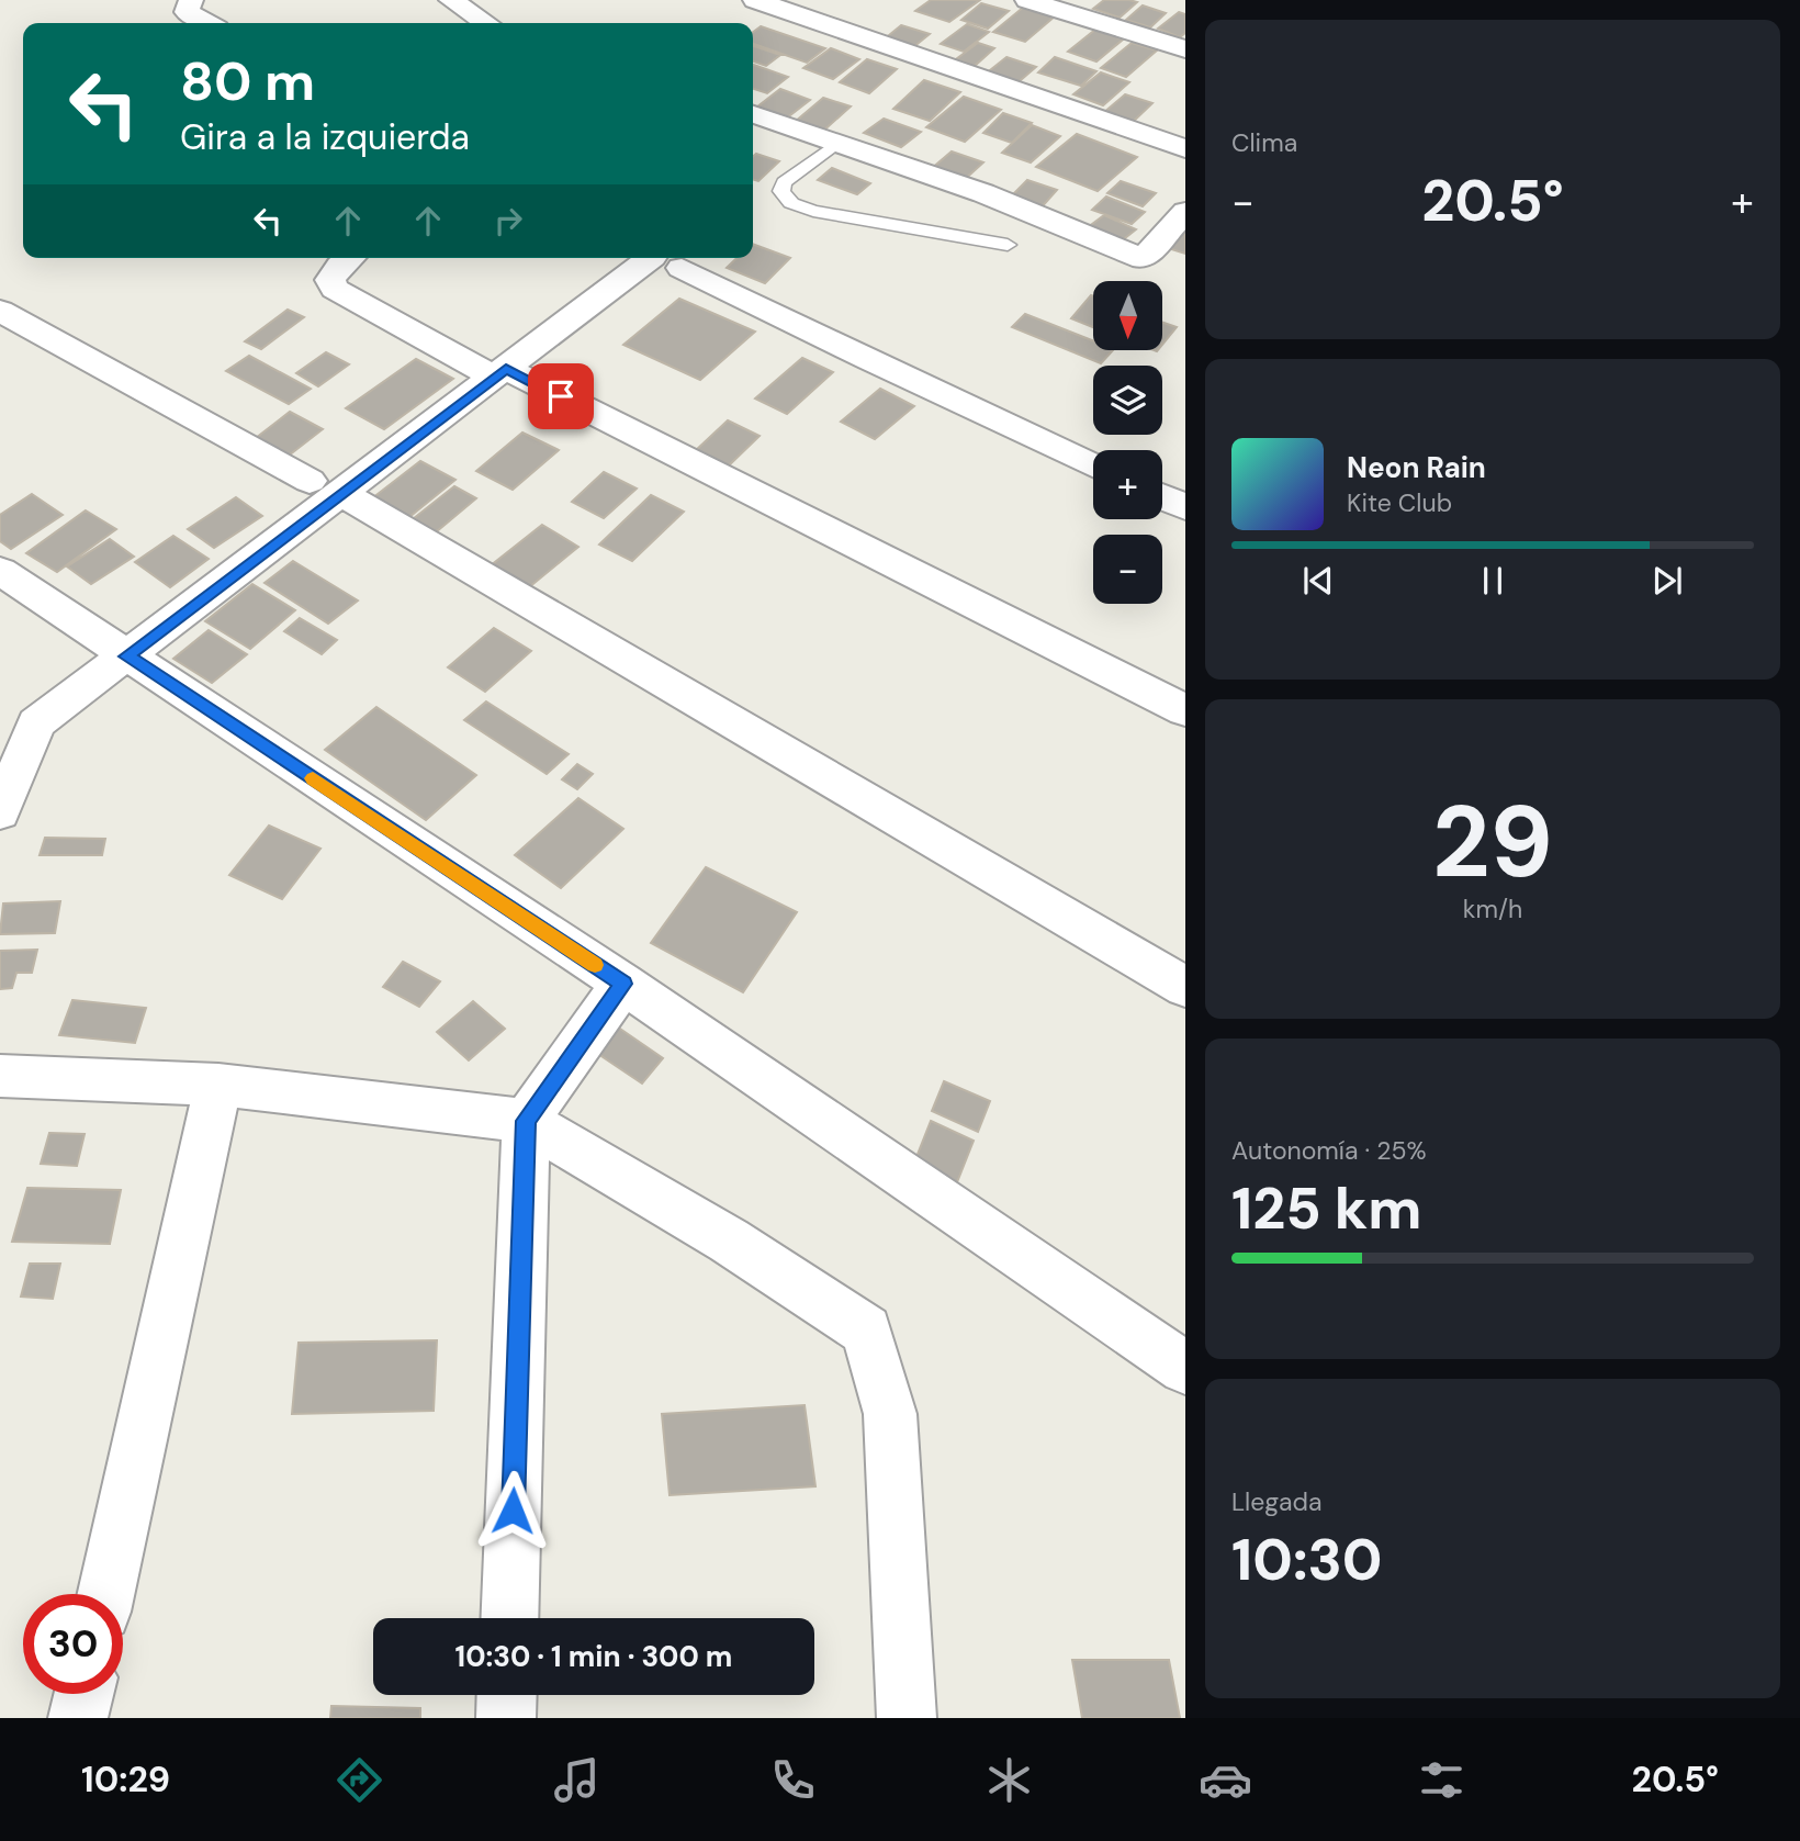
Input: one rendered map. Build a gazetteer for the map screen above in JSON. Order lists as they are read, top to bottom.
{
  "north": "bottom",
  "page": {
    "tile": [
      "Clima",
      ["29", "km/h"],
      ["Autonomía · 25%", "125 km"],
      ["Llegada", "10:30"]
    ],
    "turn": ["80 m", "Gira a la izquierda"],
    "heat": ["−", "20.5°", "+"],
    "map_buttons": ["+", "−"],
    "song": ["Neon Rain", "Kite Club"],
    "limit": "30",
    "trip": "10:30 · 1 min · 300 m",
    "tabs": ["10:29", "20.5°"]
  }
}
